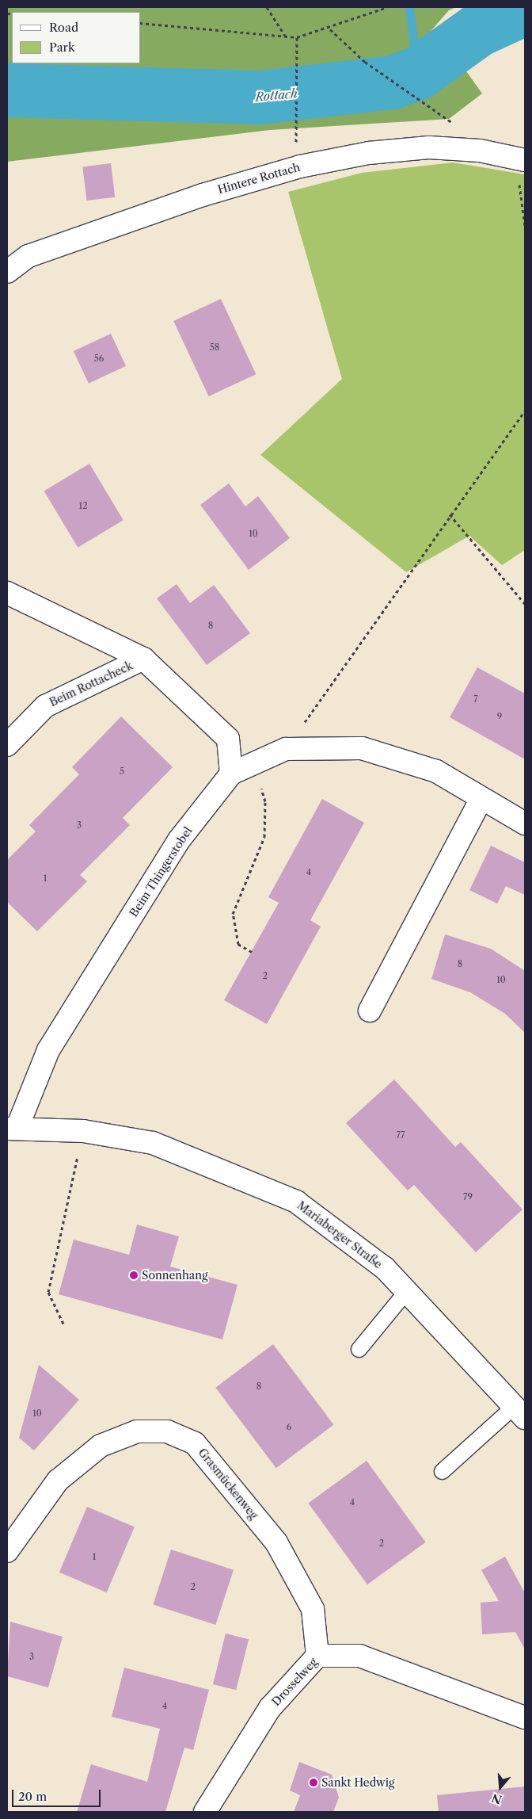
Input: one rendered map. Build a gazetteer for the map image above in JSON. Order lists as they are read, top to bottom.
{
  "streets": {
    "street": [
      "Hintere Rottach",
      "Beim Rottacheck",
      "Beim Thingerstobel",
      "Mariaberger Straße",
      "Grasmückenweg",
      "Drosselweg"
    ]
  },
  "crossings": [
    ["Beim Rottacheck", "Beim Thingerstobel"],
    ["Beim Thingerstobel", "Mariaberger Straße"],
    ["Grasmückenweg", "Drosselweg"]
  ],
  "water": ["Rottach"],
  "places": ["Sonnenhang", "Sankt Hedwig"],
  "house_numbers": [
    "58",
    "56",
    "12",
    "10",
    "8",
    "7",
    "9",
    "5",
    "3",
    "4",
    "1",
    "8",
    "2",
    "10",
    "77",
    "79",
    "8",
    "10",
    "6",
    "4",
    "2",
    "1",
    "2",
    "3",
    "4"
  ],
  "legend": ["Road", "Park"],
  "scale_bar": "20 m",
  "north": "bottom"
}
